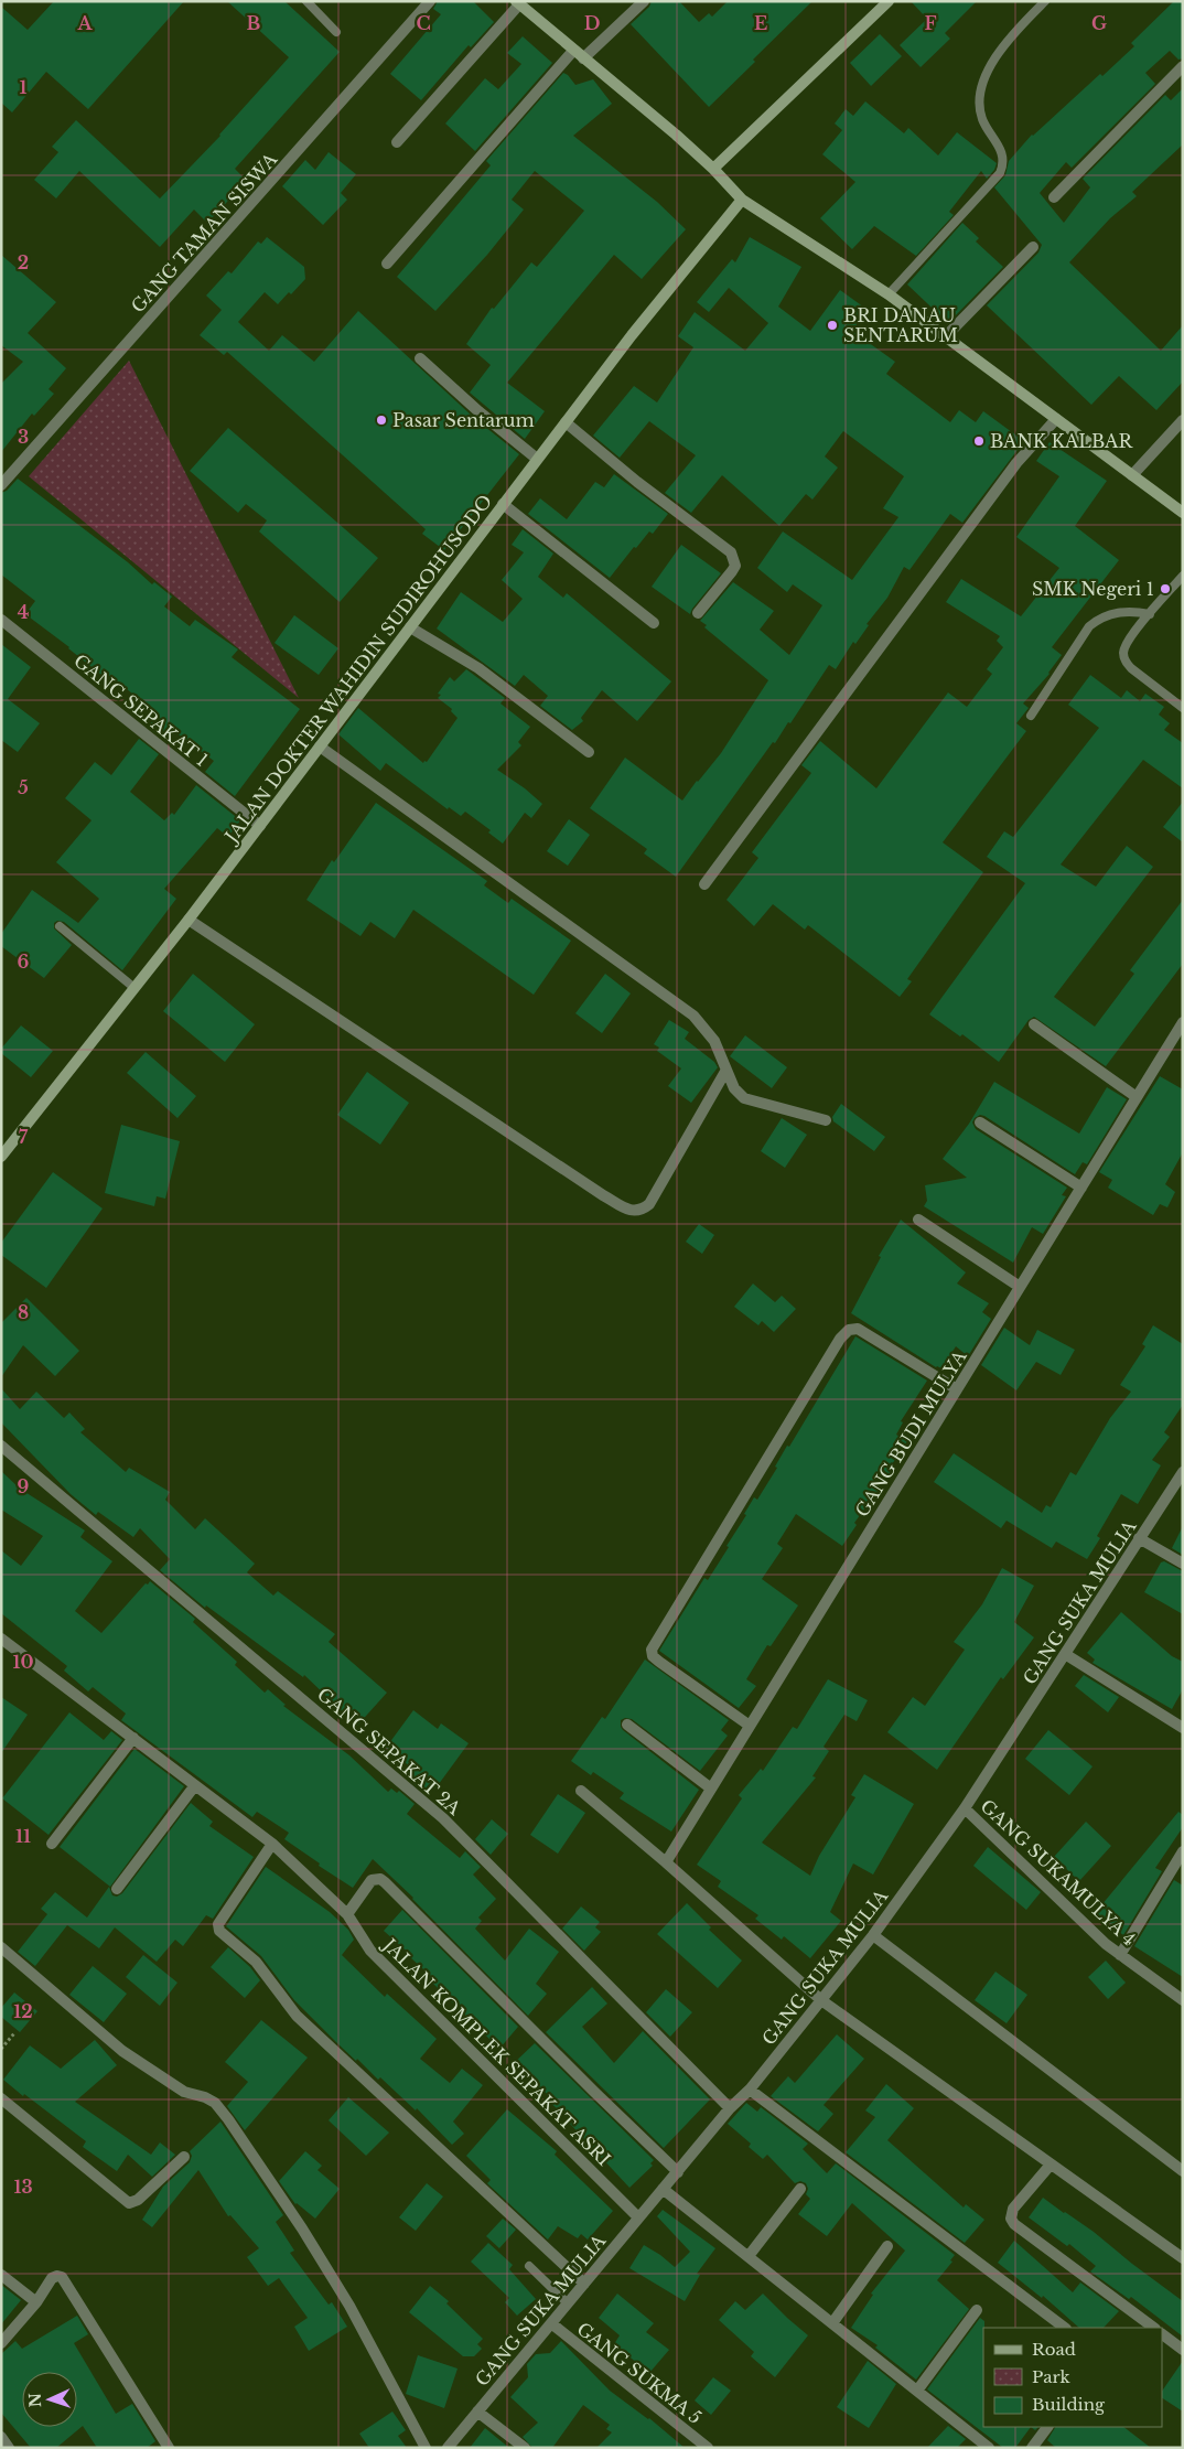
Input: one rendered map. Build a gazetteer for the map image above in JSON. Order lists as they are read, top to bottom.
{
  "streets": {
    "street": [
      "GANG TAMAN SISWA",
      "JALAN DOKTER WAHIDIN SUDIROHUSODO",
      "GANG SEPAKAT 1",
      "GANG BUDI MULYA",
      "GANG SUKA MULIA",
      "GANG SEPAKAT 2A",
      "GANG SUKAMULYA 4",
      "JALAN KOMPLEK SEPAKAT ASRI",
      "GANG SUKMA 5"
    ]
  },
  "crossings": [
    ["JALAN DOKTER WAHIDIN SUDIROHUSODO", "GANG SEPAKAT 1"],
    ["GANG SUKA MULIA", "GANG SEPAKAT 2A"],
    ["GANG SUKA MULIA", "GANG SUKAMULYA 4"],
    ["GANG SUKA MULIA", "JALAN KOMPLEK SEPAKAT ASRI"],
    ["GANG SUKA MULIA", "GANG SUKMA 5"]
  ],
  "places": [
    "BRI DANAU SENTARUM",
    "Pasar Sentarum",
    "BANK KALBAR",
    "SMK Negeri 1"
  ],
  "legend": ["Road", "Park", "Building"],
  "north": "left",
  "grid": {
    "columns": [
      "A",
      "B",
      "C",
      "D",
      "E",
      "F",
      "G"
    ],
    "rows": [
      "1",
      "2",
      "3",
      "4",
      "5",
      "6",
      "7",
      "8",
      "9",
      "10",
      "11",
      "12",
      "13"
    ]
  }
}
